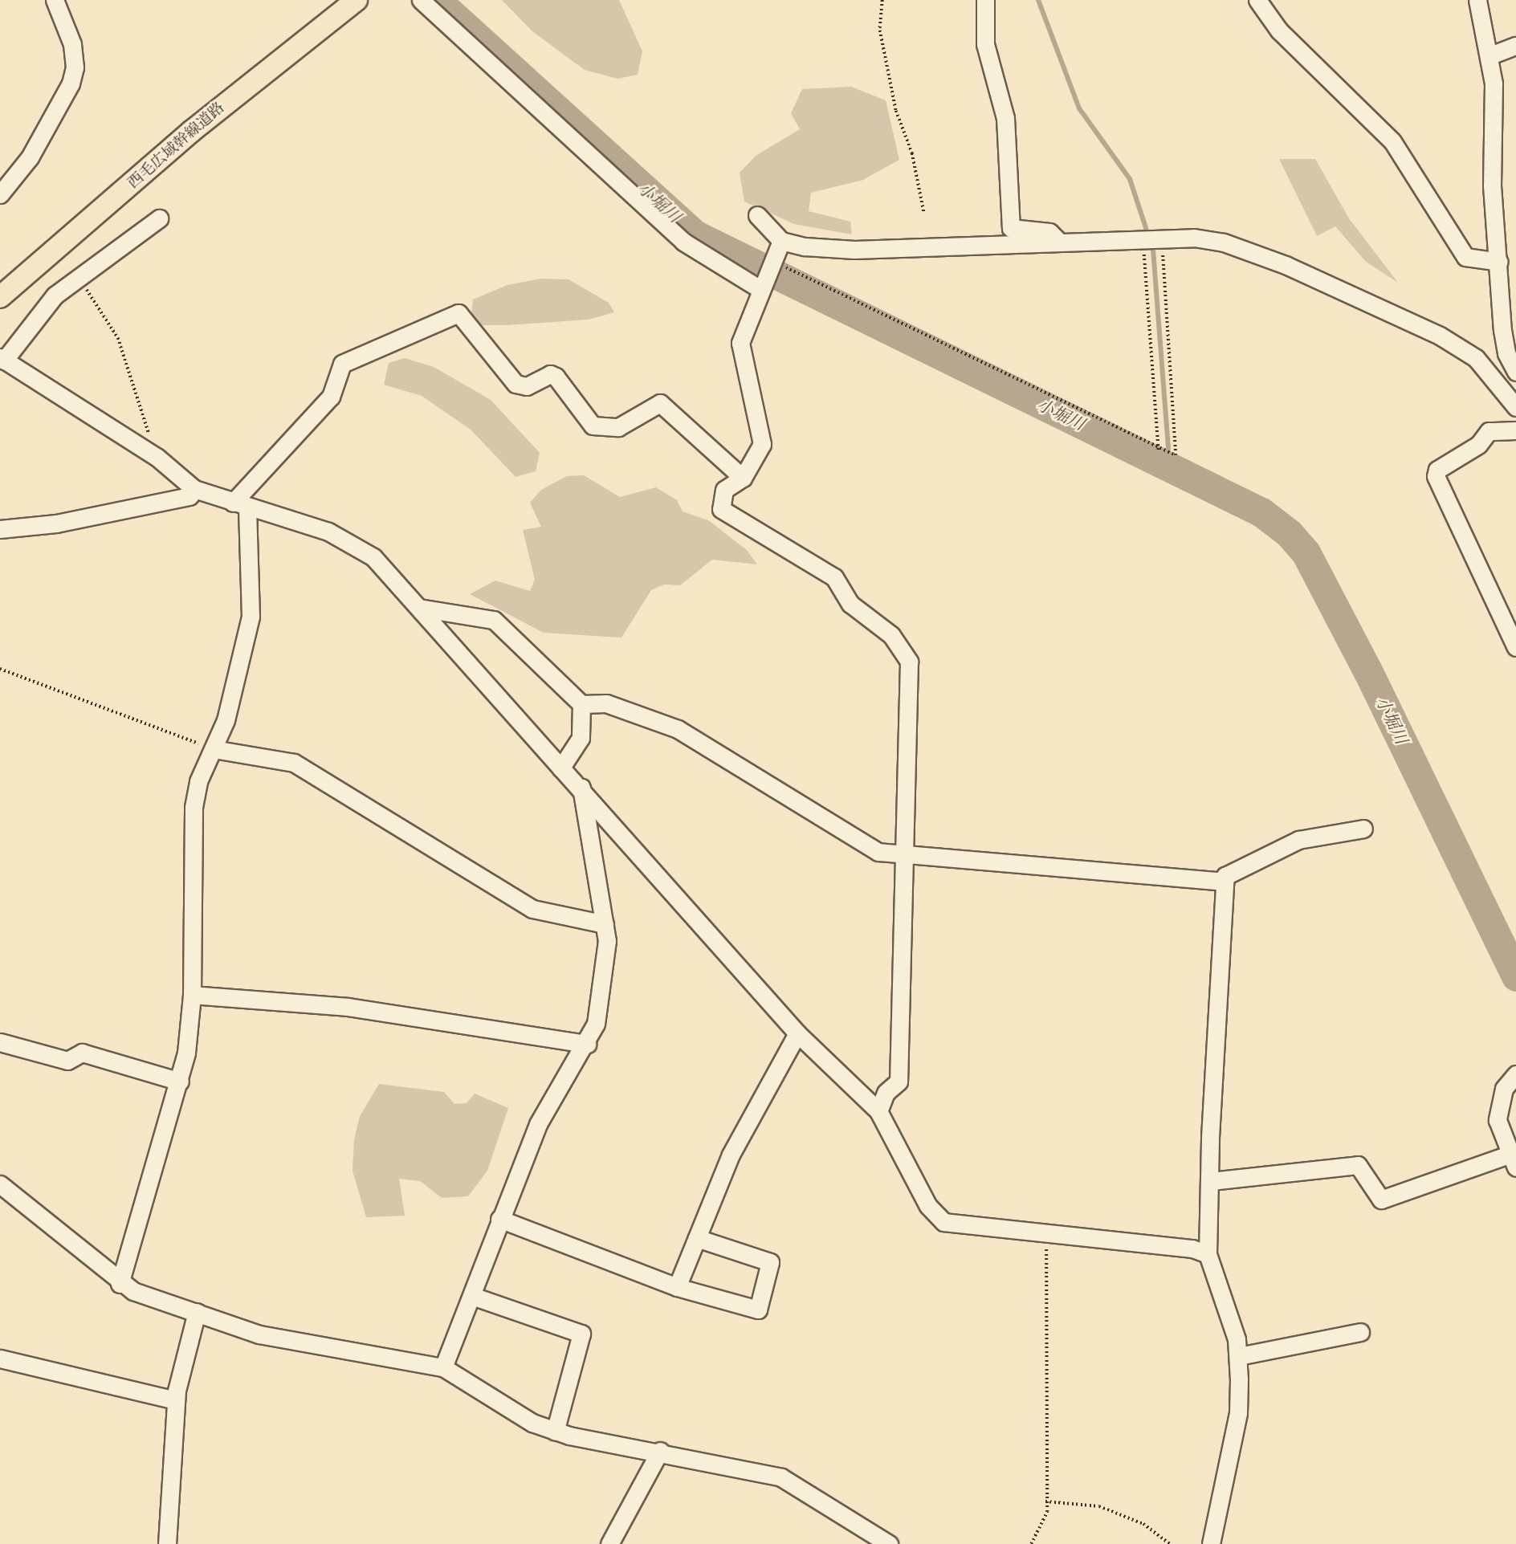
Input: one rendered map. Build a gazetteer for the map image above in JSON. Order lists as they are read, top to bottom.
{
  "streets": {
    "main road": ["西毛広域幹線道路"]
  },
  "water": ["小堀川"]
}
